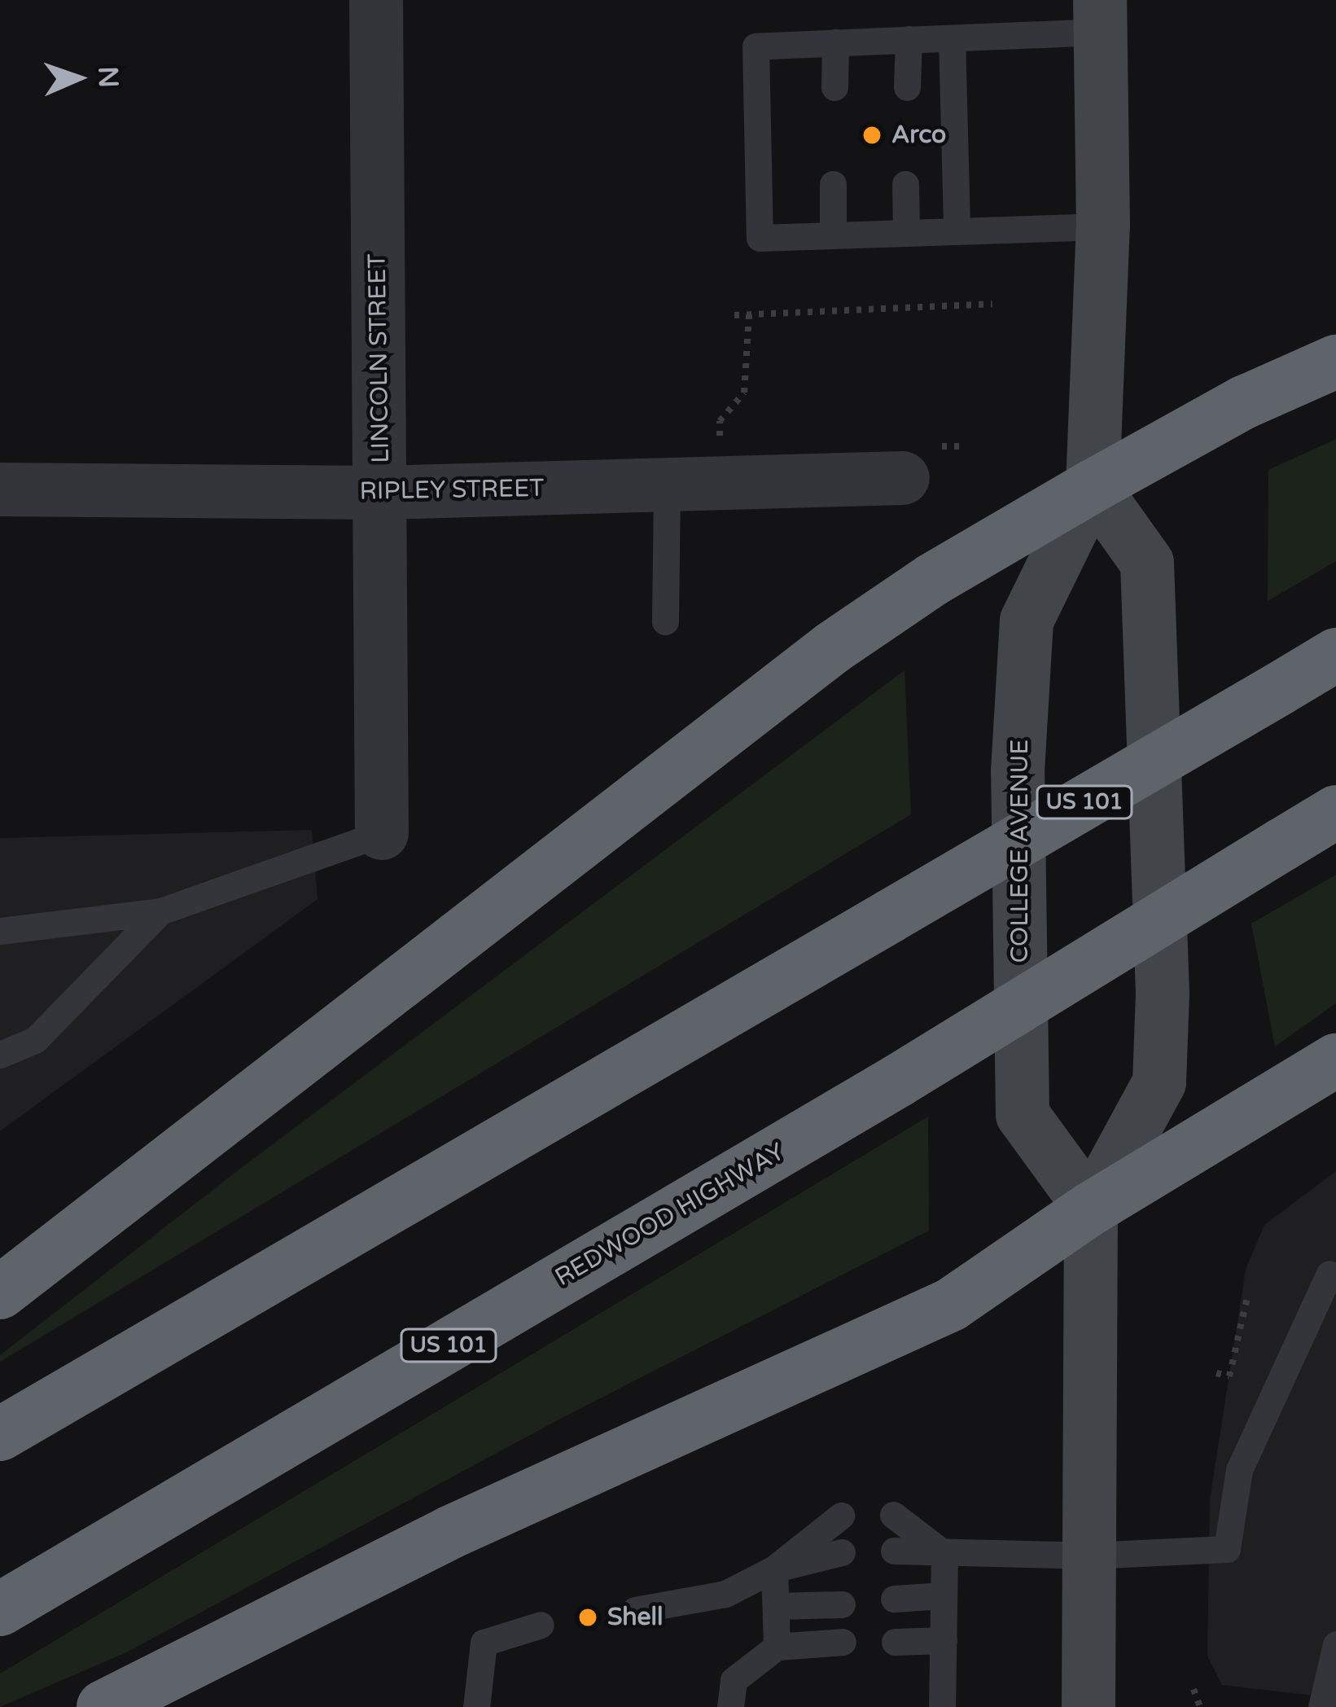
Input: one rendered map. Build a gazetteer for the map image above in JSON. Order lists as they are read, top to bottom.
{
  "streets": {
    "highway": ["US 101", "REDWOOD HIGHWAY"],
    "main road": ["COLLEGE AVENUE"],
    "street": ["LINCOLN STREET", "RIPLEY STREET"]
  },
  "crossings": [
    ["LINCOLN STREET", "RIPLEY STREET"]
  ],
  "places": ["Arco", "Shell"],
  "north": "right"
}
